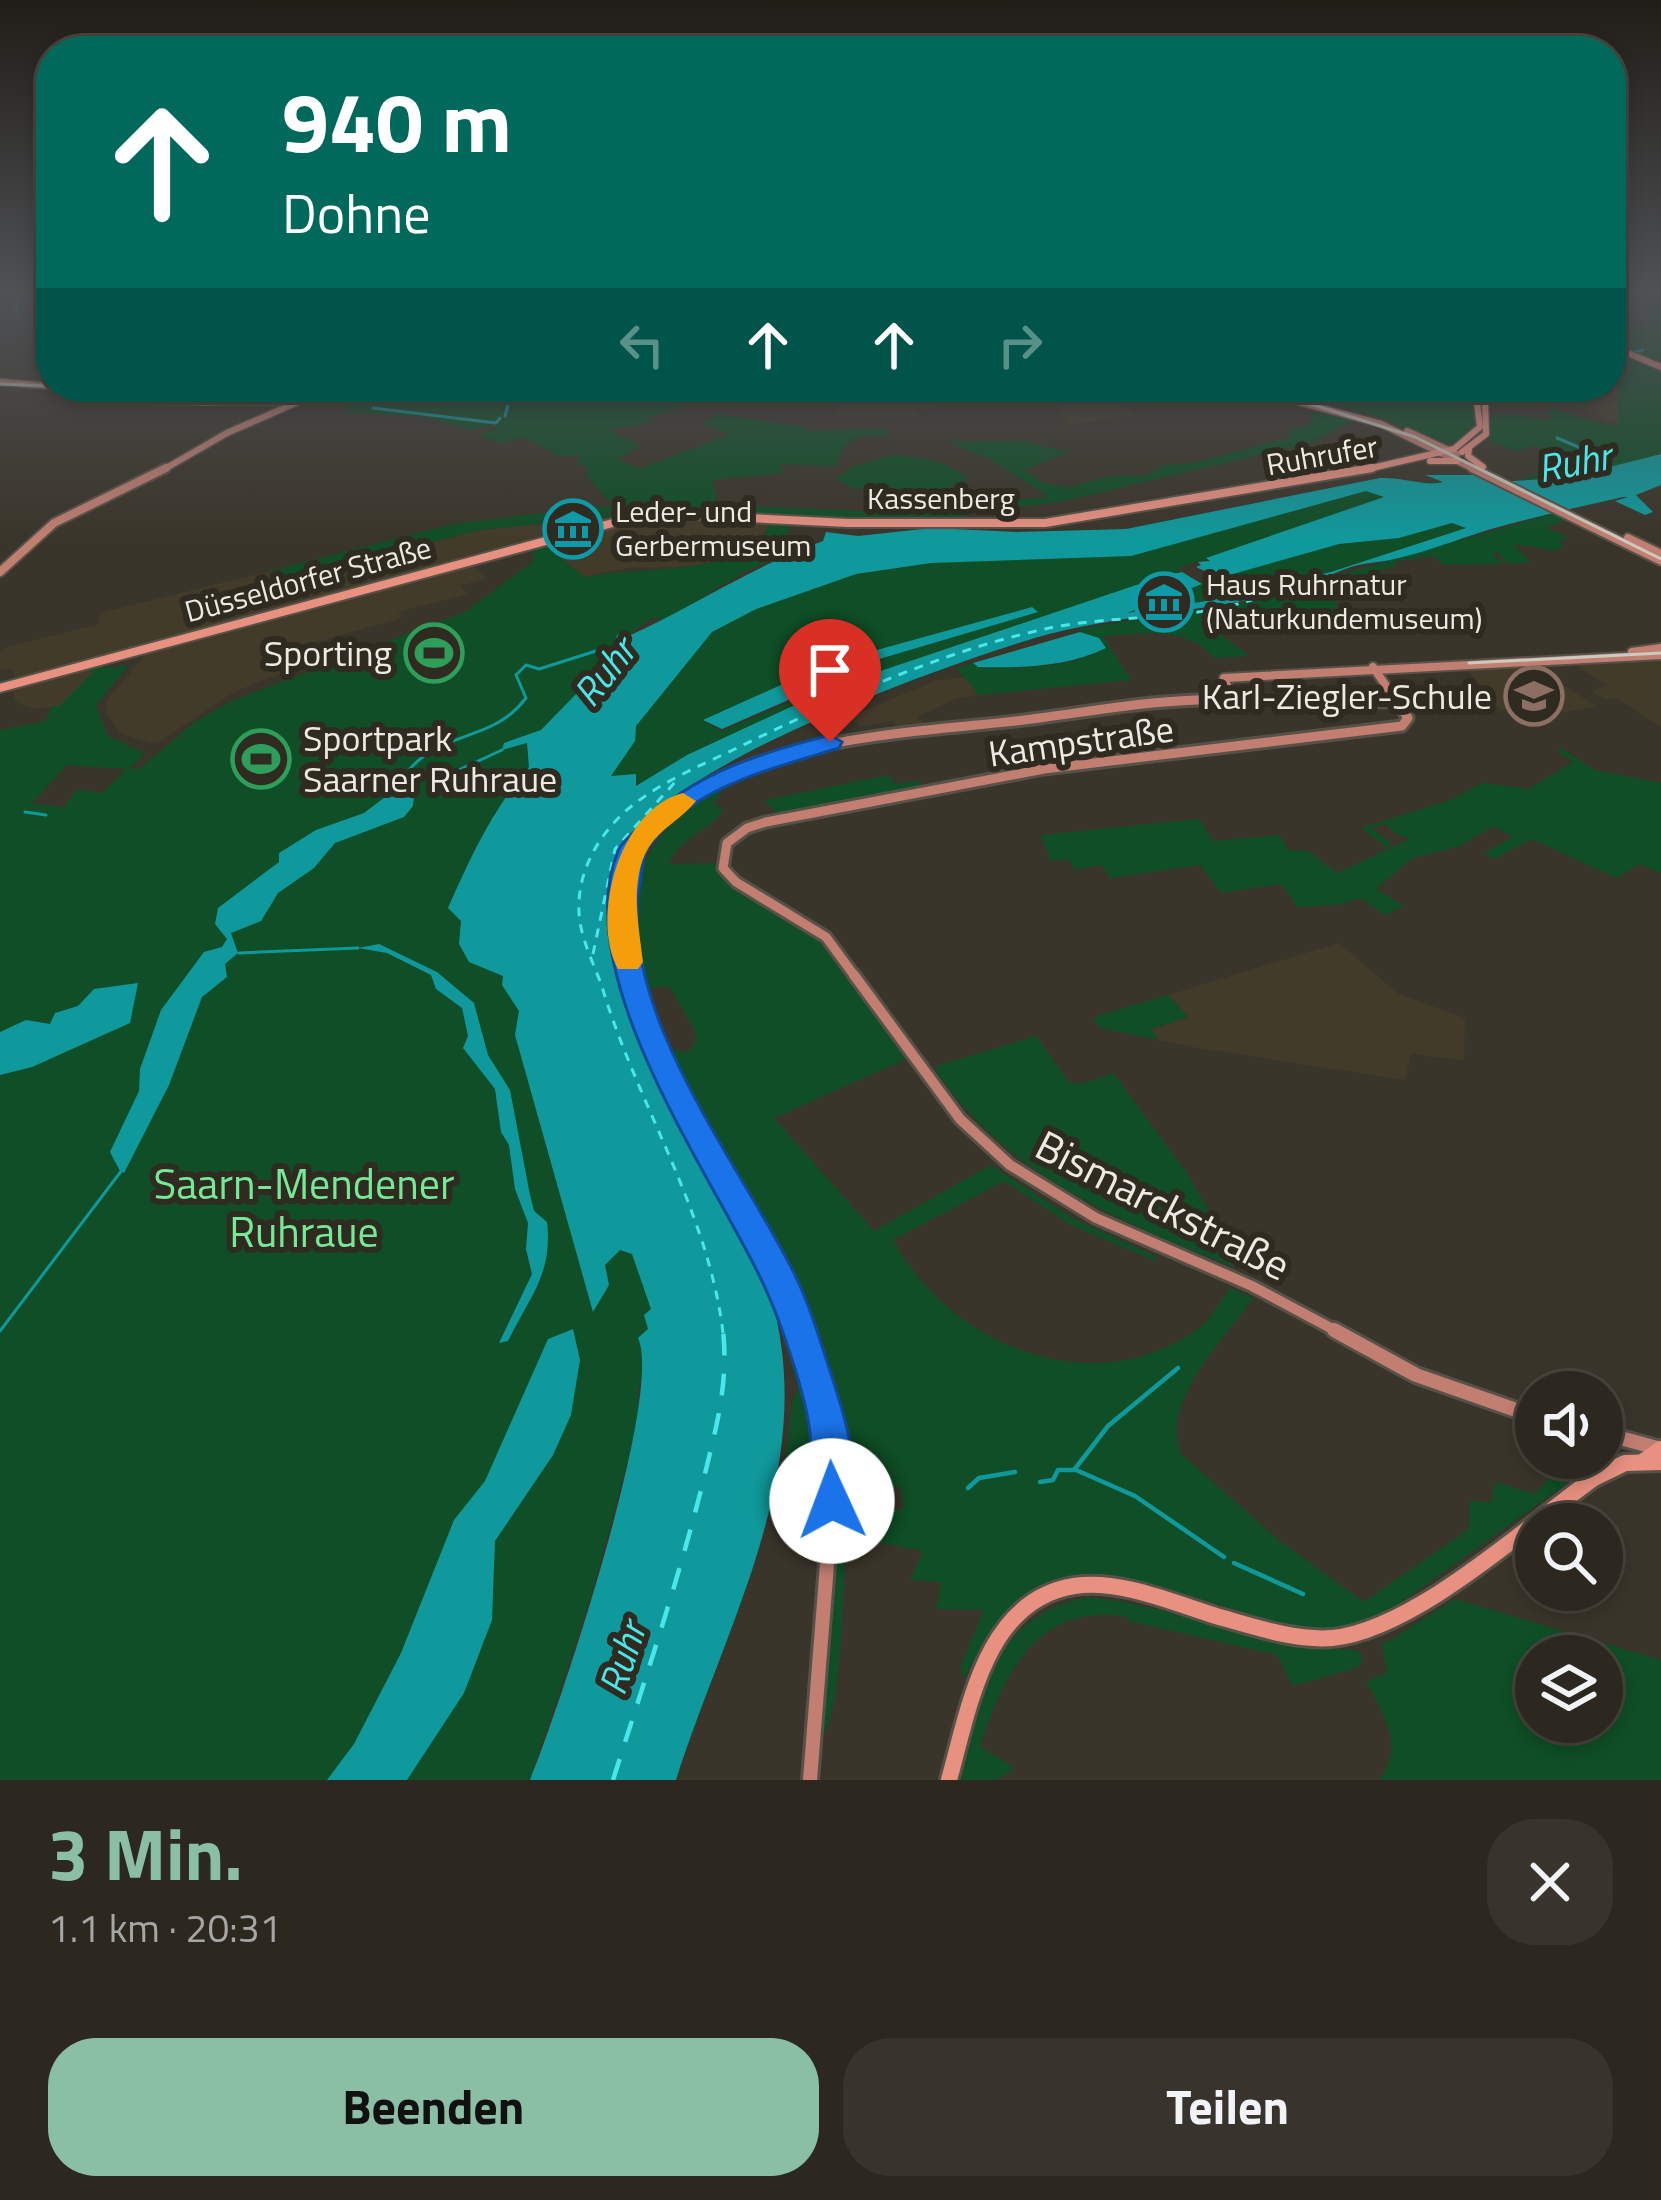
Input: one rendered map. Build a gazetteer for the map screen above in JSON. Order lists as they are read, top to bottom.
{
  "streets": {
    "main road": [
      "Ruhrufer",
      "Kassenberg",
      "Düsseldorfer Straße",
      "Kampstraße",
      "Bismarckstraße"
    ]
  },
  "crossings": [
    ["Ruhrufer", "Kassenberg"],
    ["Kassenberg", "Düsseldorfer Straße"],
    ["Kampstraße", "Bismarckstraße"]
  ],
  "water": ["Ruhr"],
  "parks": ["Saarn-Mendener Ruhraue"],
  "places": {
    "museum": ["Leder- und Gerbermuseum", "Haus Ruhrnatur (Naturkundemuseum)"],
    "sports": ["Sporting", "Sportpark Saarner Ruhraue"],
    "school or university": ["Karl-Ziegler-Schule"]
  },
  "page": {
    "turn": ["940 m", "Dohne"],
    "heading": ["3 Min.", "1.1 km · 20:31"],
    "buttons": ["Beenden", "Teilen"]
  }
}
